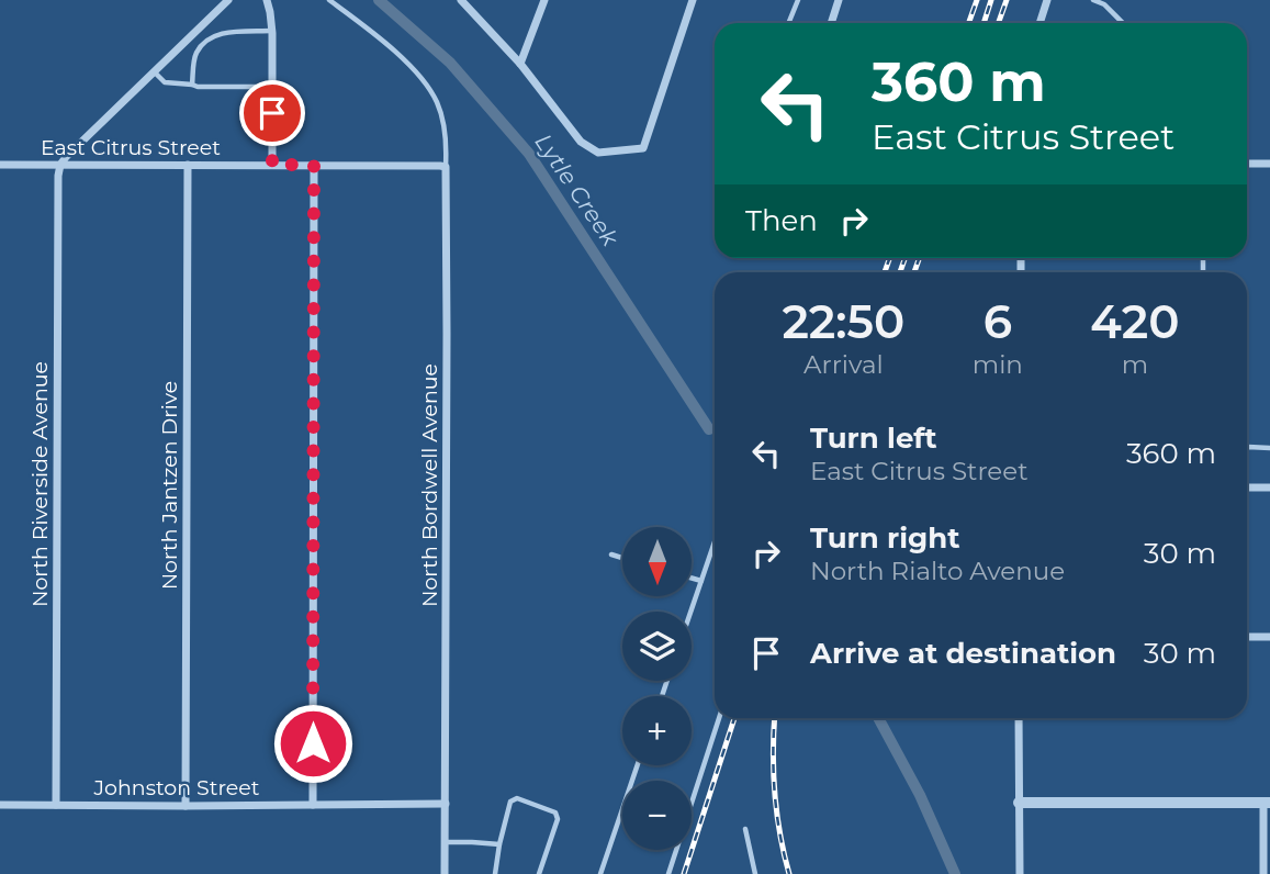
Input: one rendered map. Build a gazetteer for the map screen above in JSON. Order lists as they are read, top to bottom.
{
  "streets": {
    "street": [
      "East Citrus Street",
      "North Riverside Avenue",
      "North Jantzen Drive",
      "North Bordwell Avenue",
      "Johnston Street"
    ]
  },
  "crossings": [
    ["East Citrus Street", "North Riverside Avenue"],
    ["East Citrus Street", "North Jantzen Drive"],
    ["East Citrus Street", "North Bordwell Avenue"],
    ["North Riverside Avenue", "Johnston Street"],
    ["North Jantzen Drive", "Johnston Street"],
    ["North Bordwell Avenue", "Johnston Street"]
  ],
  "water": ["Lytle Creek"],
  "north": "bottom",
  "page": {
    "turn": ["360 m", "East Citrus Street"],
    "then": "Then",
    "eta": [
      "22:50",
      "Arrival",
      "6",
      "min",
      "420",
      "m"
    ],
    "list": [
      {
        "name": "Turn left",
        "note": "East Citrus Street",
        "value": "360 m"
      },
      {
        "name": "Turn right",
        "note": "North Rialto Avenue",
        "value": "30 m"
      },
      {
        "name": "Arrive at destination",
        "value": "30 m"
      }
    ],
    "map_buttons": ["+", "−"]
  }
}
